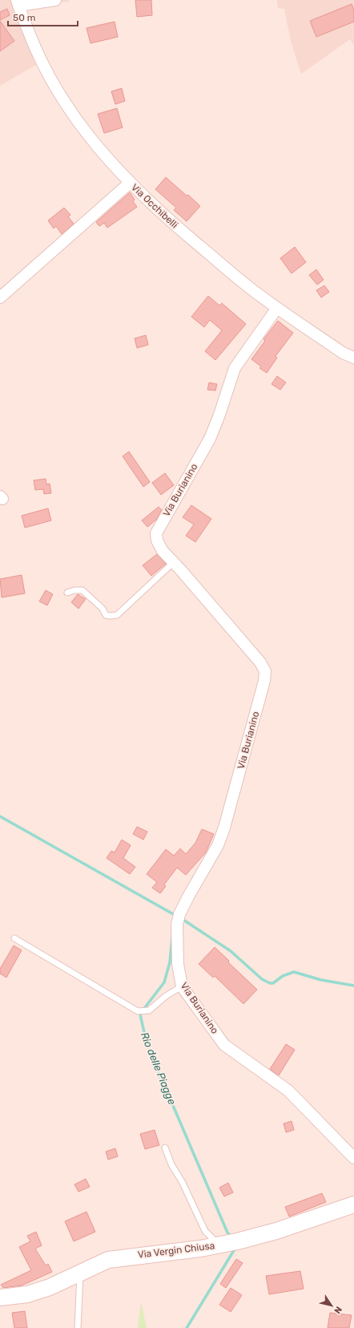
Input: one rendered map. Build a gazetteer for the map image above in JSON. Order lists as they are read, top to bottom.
{
  "streets": {
    "street": ["Via Occhibelli", "Via Burianino", "Via Vergin Chiusa"]
  },
  "crossings": [
    ["Via Occhibelli", "Via Burianino"]
  ],
  "water": ["Rio delle Piagge"],
  "scale_bar": "50 m",
  "north": "bottom right"
}
